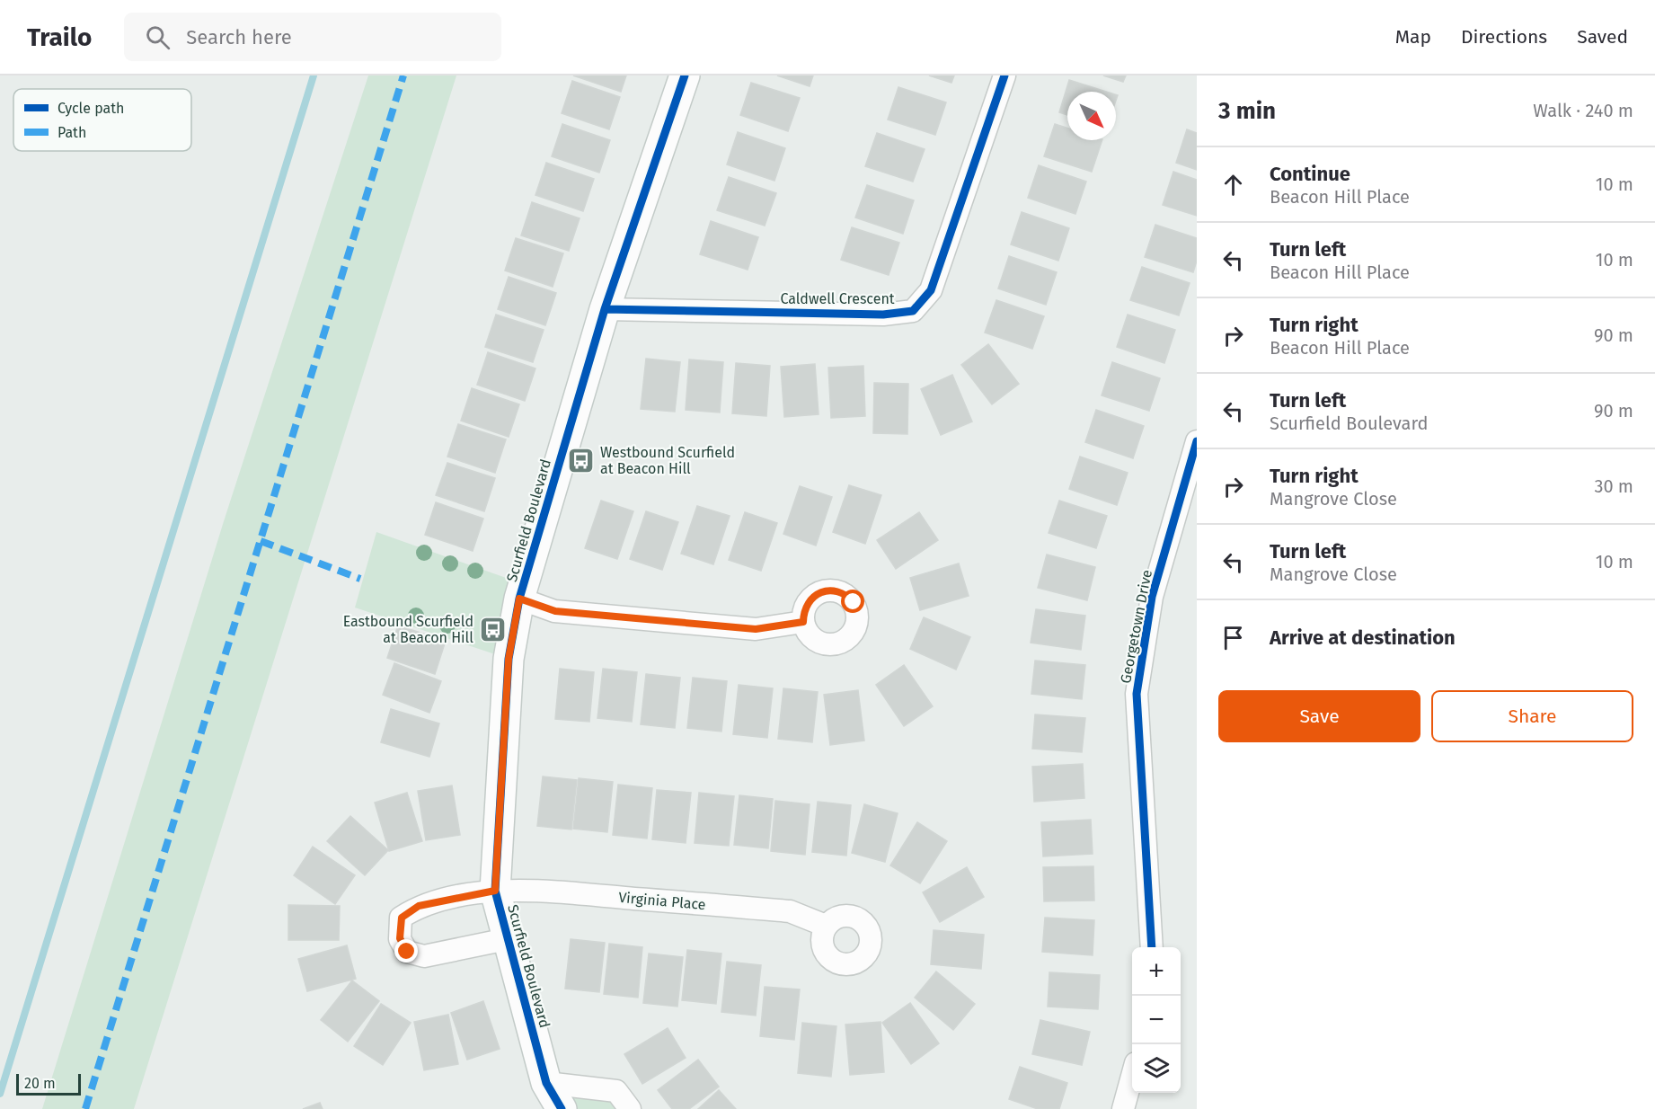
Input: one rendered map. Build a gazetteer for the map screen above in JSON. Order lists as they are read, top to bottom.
{
  "streets": {
    "street": [
      "Caldwell Crescent",
      "Scurfield Boulevard",
      "Georgetown Drive",
      "Virginia Place"
    ]
  },
  "crossings": [
    ["Caldwell Crescent", "Scurfield Boulevard"],
    ["Scurfield Boulevard", "Virginia Place"]
  ],
  "places": {
    "bus stop": ["Westbound Scurfield at Beacon Hill", "Eastbound Scurfield at Beacon Hill"]
  },
  "legend": ["Cycle path", "Path"],
  "scale_bar": "20 m",
  "north": "bottom right",
  "page": {
    "header": "Trailo",
    "search": "Search here",
    "nav": ["Map", "Directions", "Saved"],
    "heading": ["3 min", "Walk · 240 m"],
    "list": [
      ["Continue", "Beacon Hill Place", "10 m"],
      ["Turn left", "Beacon Hill Place", "10 m"],
      ["Turn right", "Beacon Hill Place", "90 m"],
      ["Turn left", "Scurfield Boulevard", "90 m"],
      ["Turn right", "Mangrove Close", "30 m"],
      ["Turn left", "Mangrove Close", "10 m"],
      "Arrive at destination"
    ],
    "buttons": ["Save", "Share"],
    "map_buttons": ["+", "−"],
    "scale": "20 m"
  }
}
